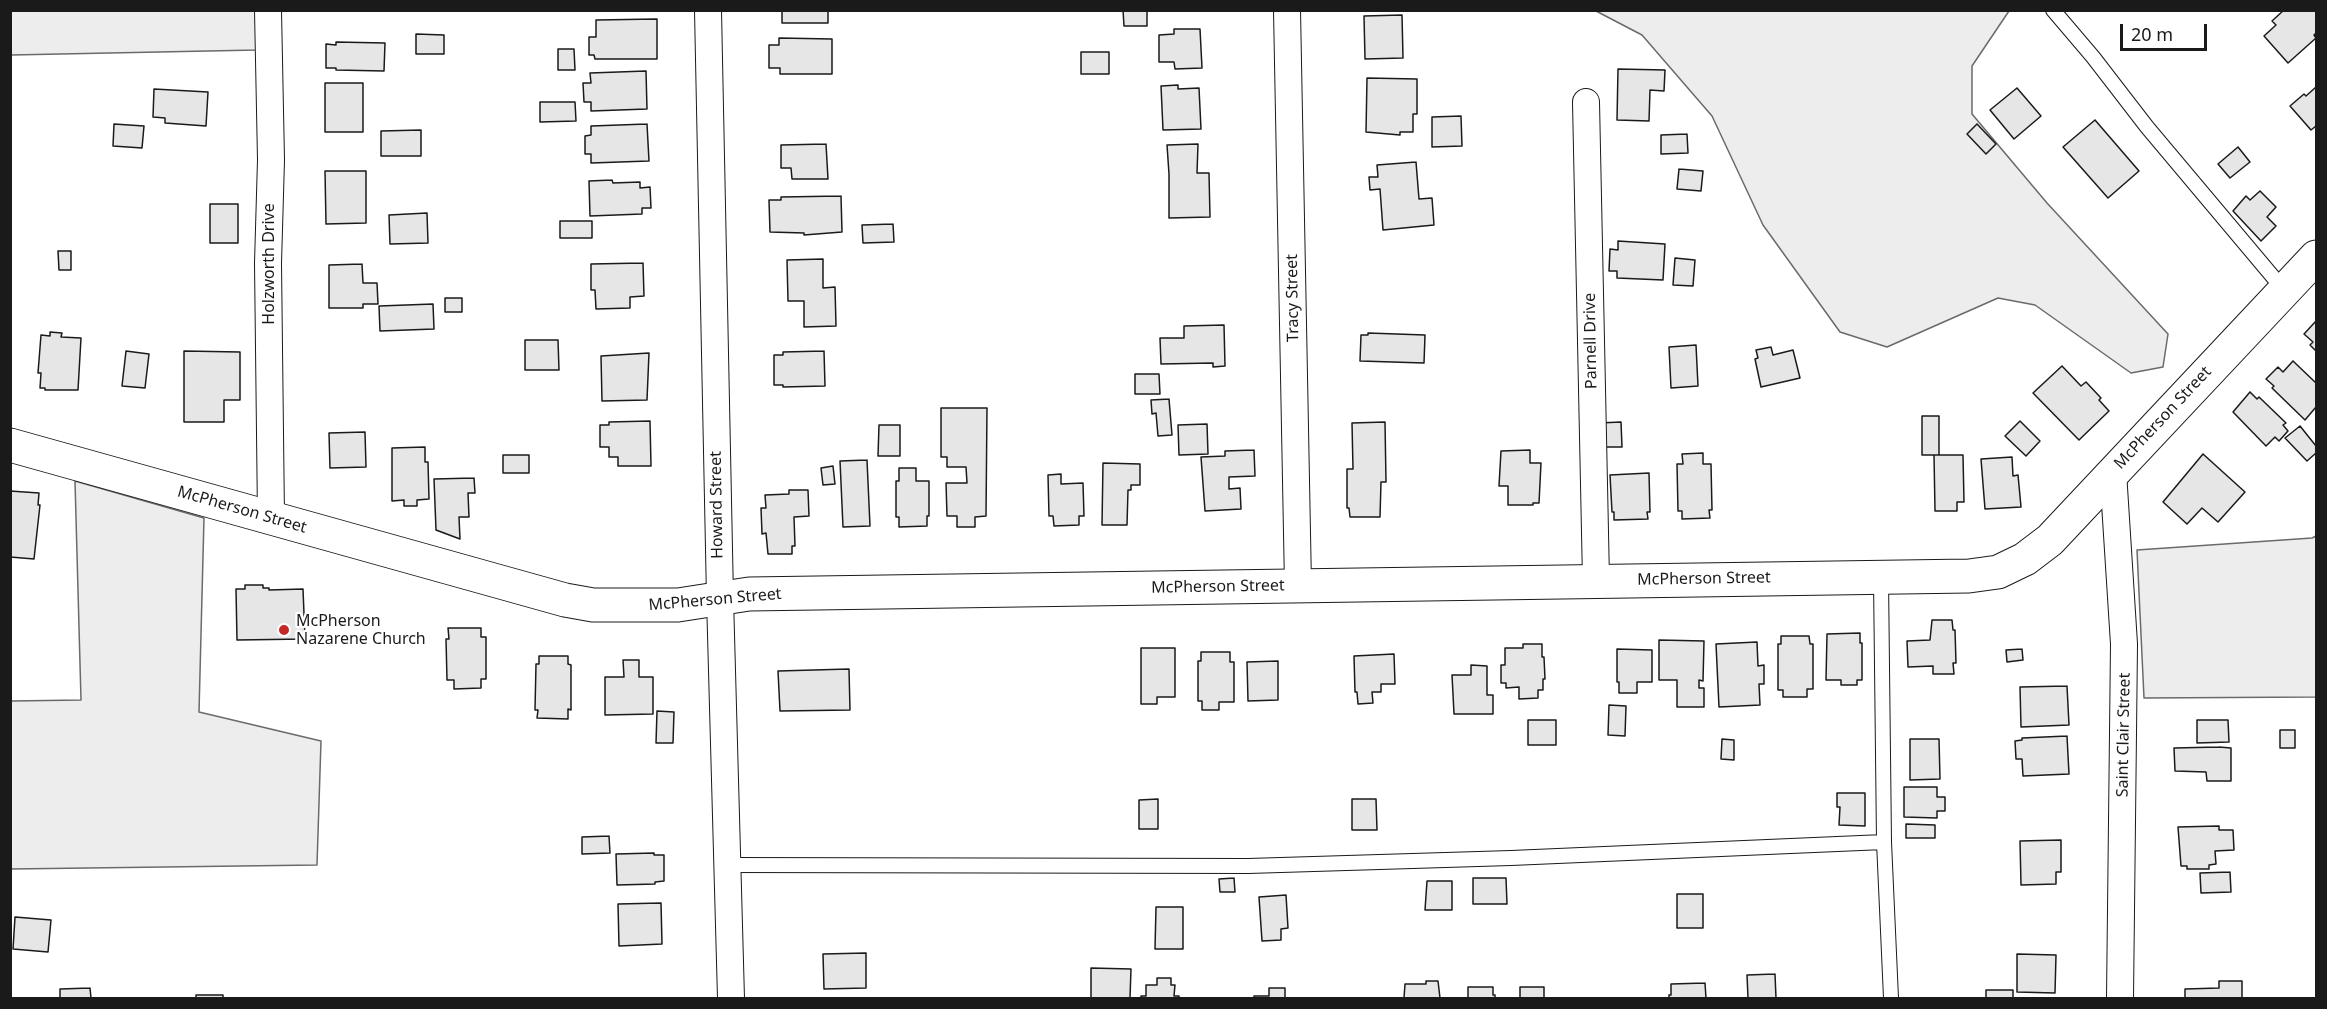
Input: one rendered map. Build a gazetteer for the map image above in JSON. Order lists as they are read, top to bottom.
{
  "streets": {
    "street": [
      "Holzworth Drive",
      "Tracy Street",
      "Parnell Drive",
      "McPherson Street",
      "Howard Street",
      "Saint Clair Street"
    ]
  },
  "crossings": [
    ["Holzworth Drive", "McPherson Street"],
    ["Tracy Street", "McPherson Street"],
    ["Parnell Drive", "McPherson Street"],
    ["McPherson Street", "Howard Street"],
    ["McPherson Street", "Saint Clair Street"]
  ],
  "places": ["McPherson Nazarene Church"],
  "scale_bar": "20 m"
}
